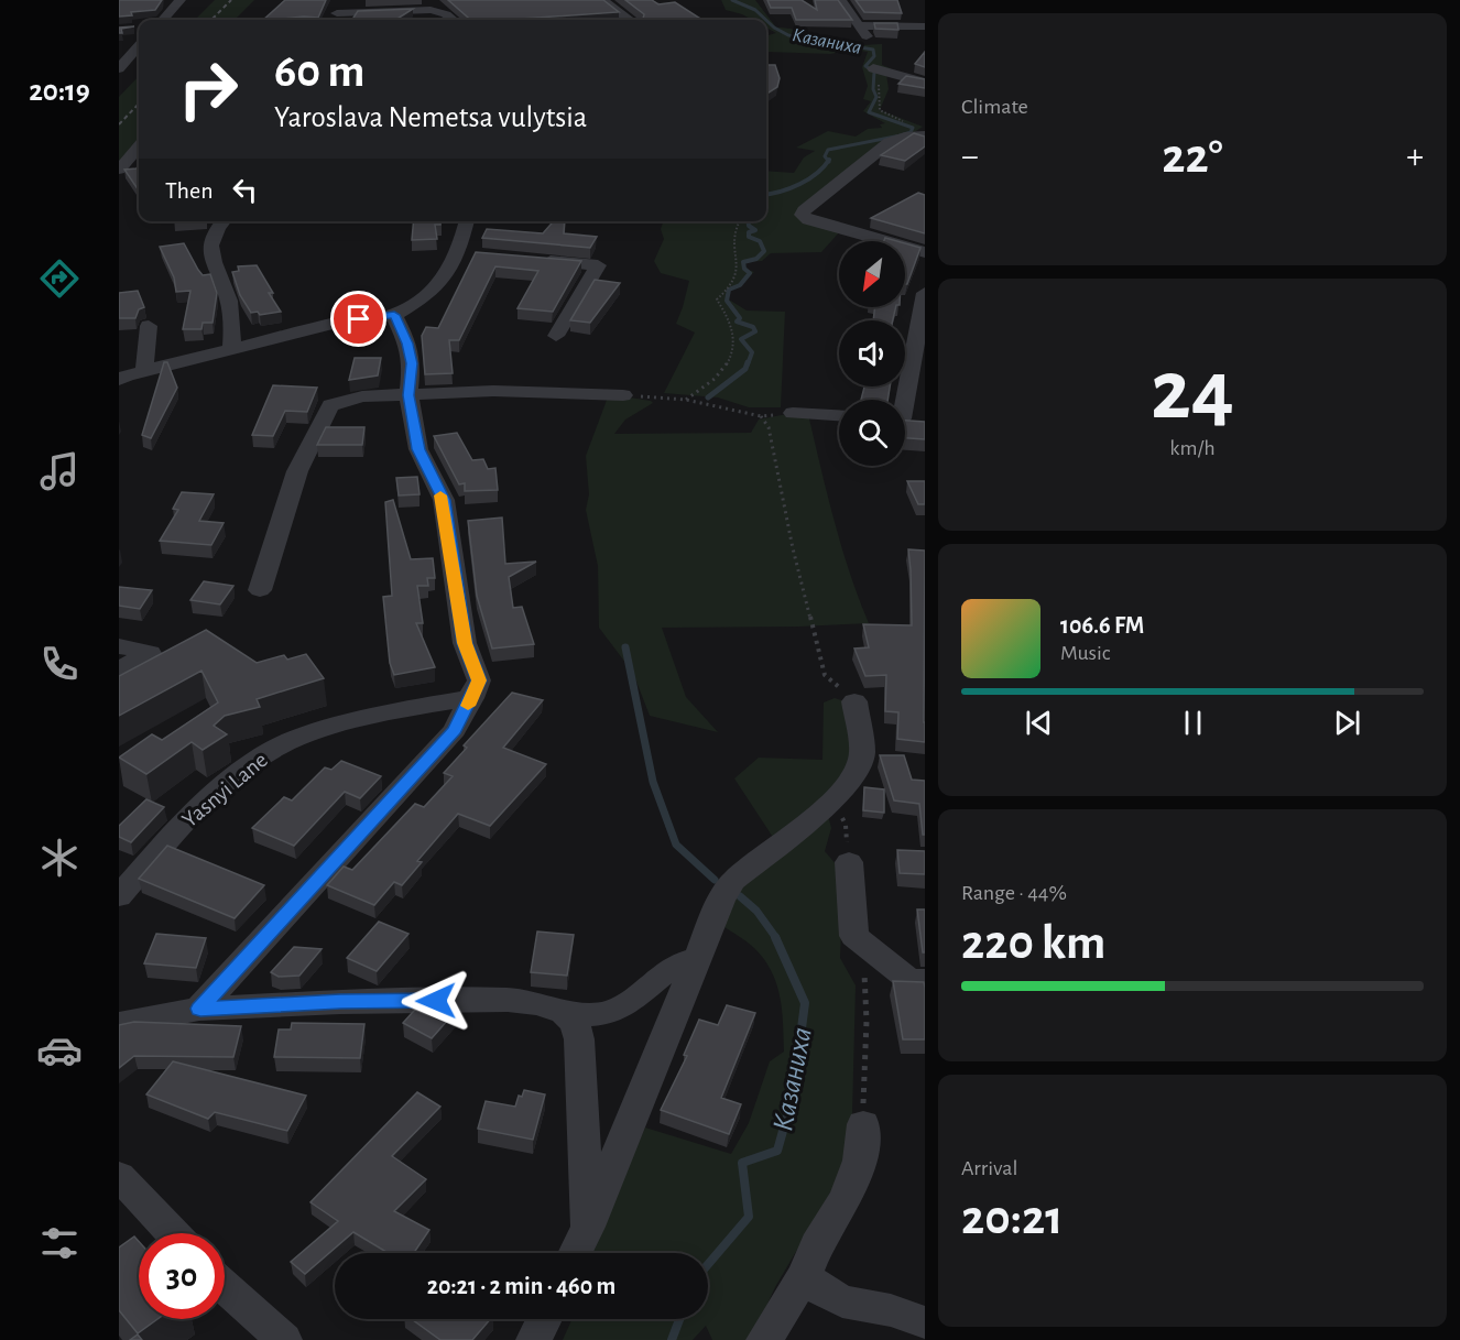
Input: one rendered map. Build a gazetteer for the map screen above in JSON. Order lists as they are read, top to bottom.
{
  "streets": {
    "street": ["Yasnyi Lane"]
  },
  "water": ["Казаниха"],
  "north": "bottom left",
  "page": {
    "tabs": "20:19",
    "tile": [
      "Climate",
      ["24", "km/h"],
      ["Range · 44%", "220 km"],
      ["Arrival", "20:21"]
    ],
    "turn": ["60 m", "Yaroslava Nemetsa vulytsia"],
    "heat": ["−", "22°", "+"],
    "then": "Then",
    "song": ["106.6 FM", "Music"],
    "limit": "30",
    "trip": "20:21 · 2 min · 460 m"
  }
}
